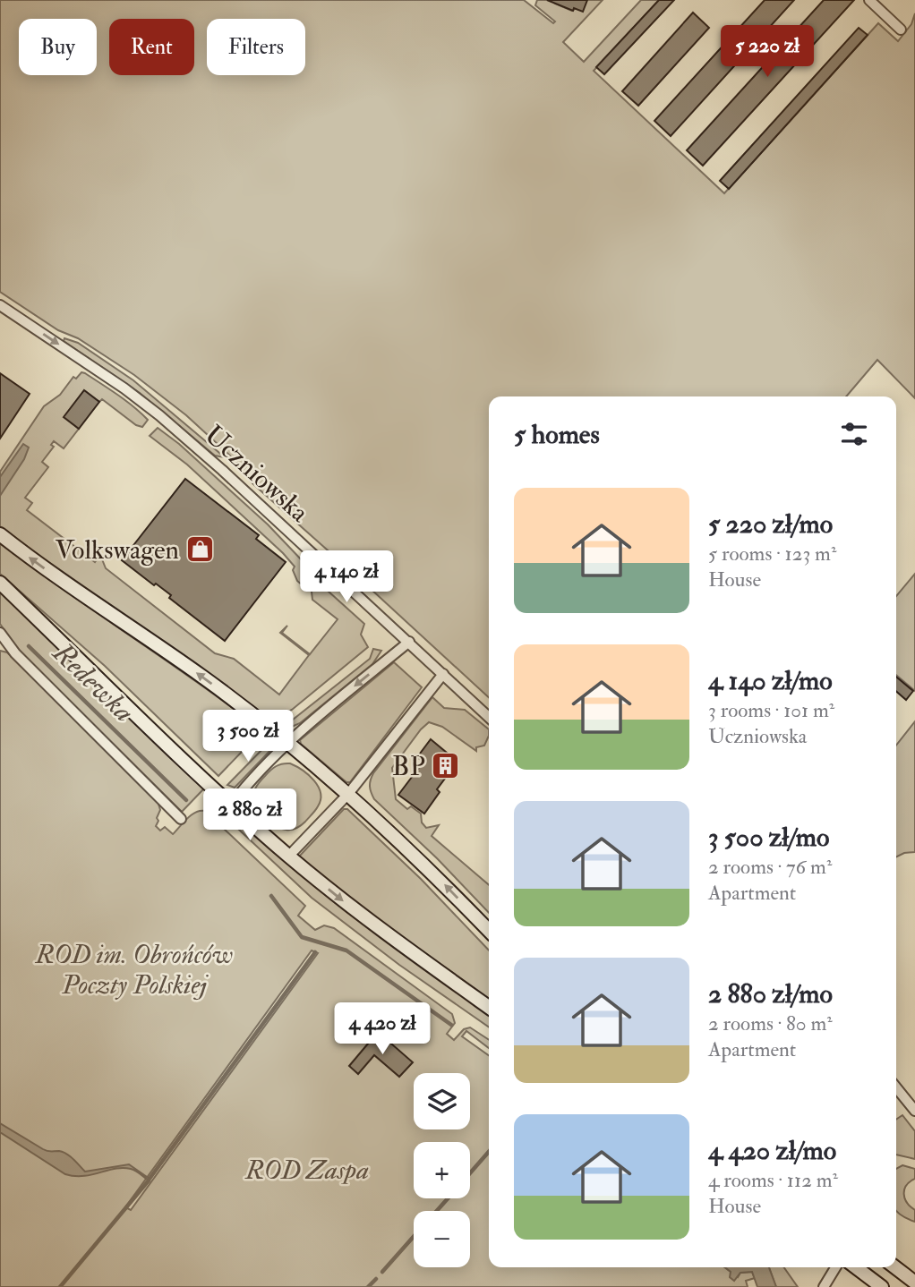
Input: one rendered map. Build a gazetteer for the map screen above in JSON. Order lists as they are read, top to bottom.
{
  "streets": {
    "street": ["Uczniowska"]
  },
  "one_way": ["Uczniowska"],
  "water": ["Redewka"],
  "parks": ["ROD im. Obrońców Poczty Polskiej", "ROD Zaspa"],
  "places": {
    "shop": ["Volkswagen"],
    "building": ["BP"]
  },
  "page": {
    "chip": ["Buy", "Rent", "Filters"],
    "price": [
      "5 220 zł",
      "4 140 zł",
      "3 500 zł",
      "2 880 zł",
      "4 420 zł"
    ],
    "heading": "5 homes",
    "list": [
      {
        "name": "5 220 zł/mo",
        "note": "5 rooms · 123 m² · House"
      },
      {
        "name": "4 140 zł/mo",
        "note": "3 rooms · 101 m² · Uczniowska"
      },
      {
        "name": "3 500 zł/mo",
        "note": "2 rooms · 76 m² · Apartment"
      },
      {
        "name": "2 880 zł/mo",
        "note": "2 rooms · 80 m² · Apartment"
      },
      {
        "name": "4 420 zł/mo",
        "note": "4 rooms · 112 m² · House"
      }
    ],
    "map_buttons": ["+", "−"]
  }
}
